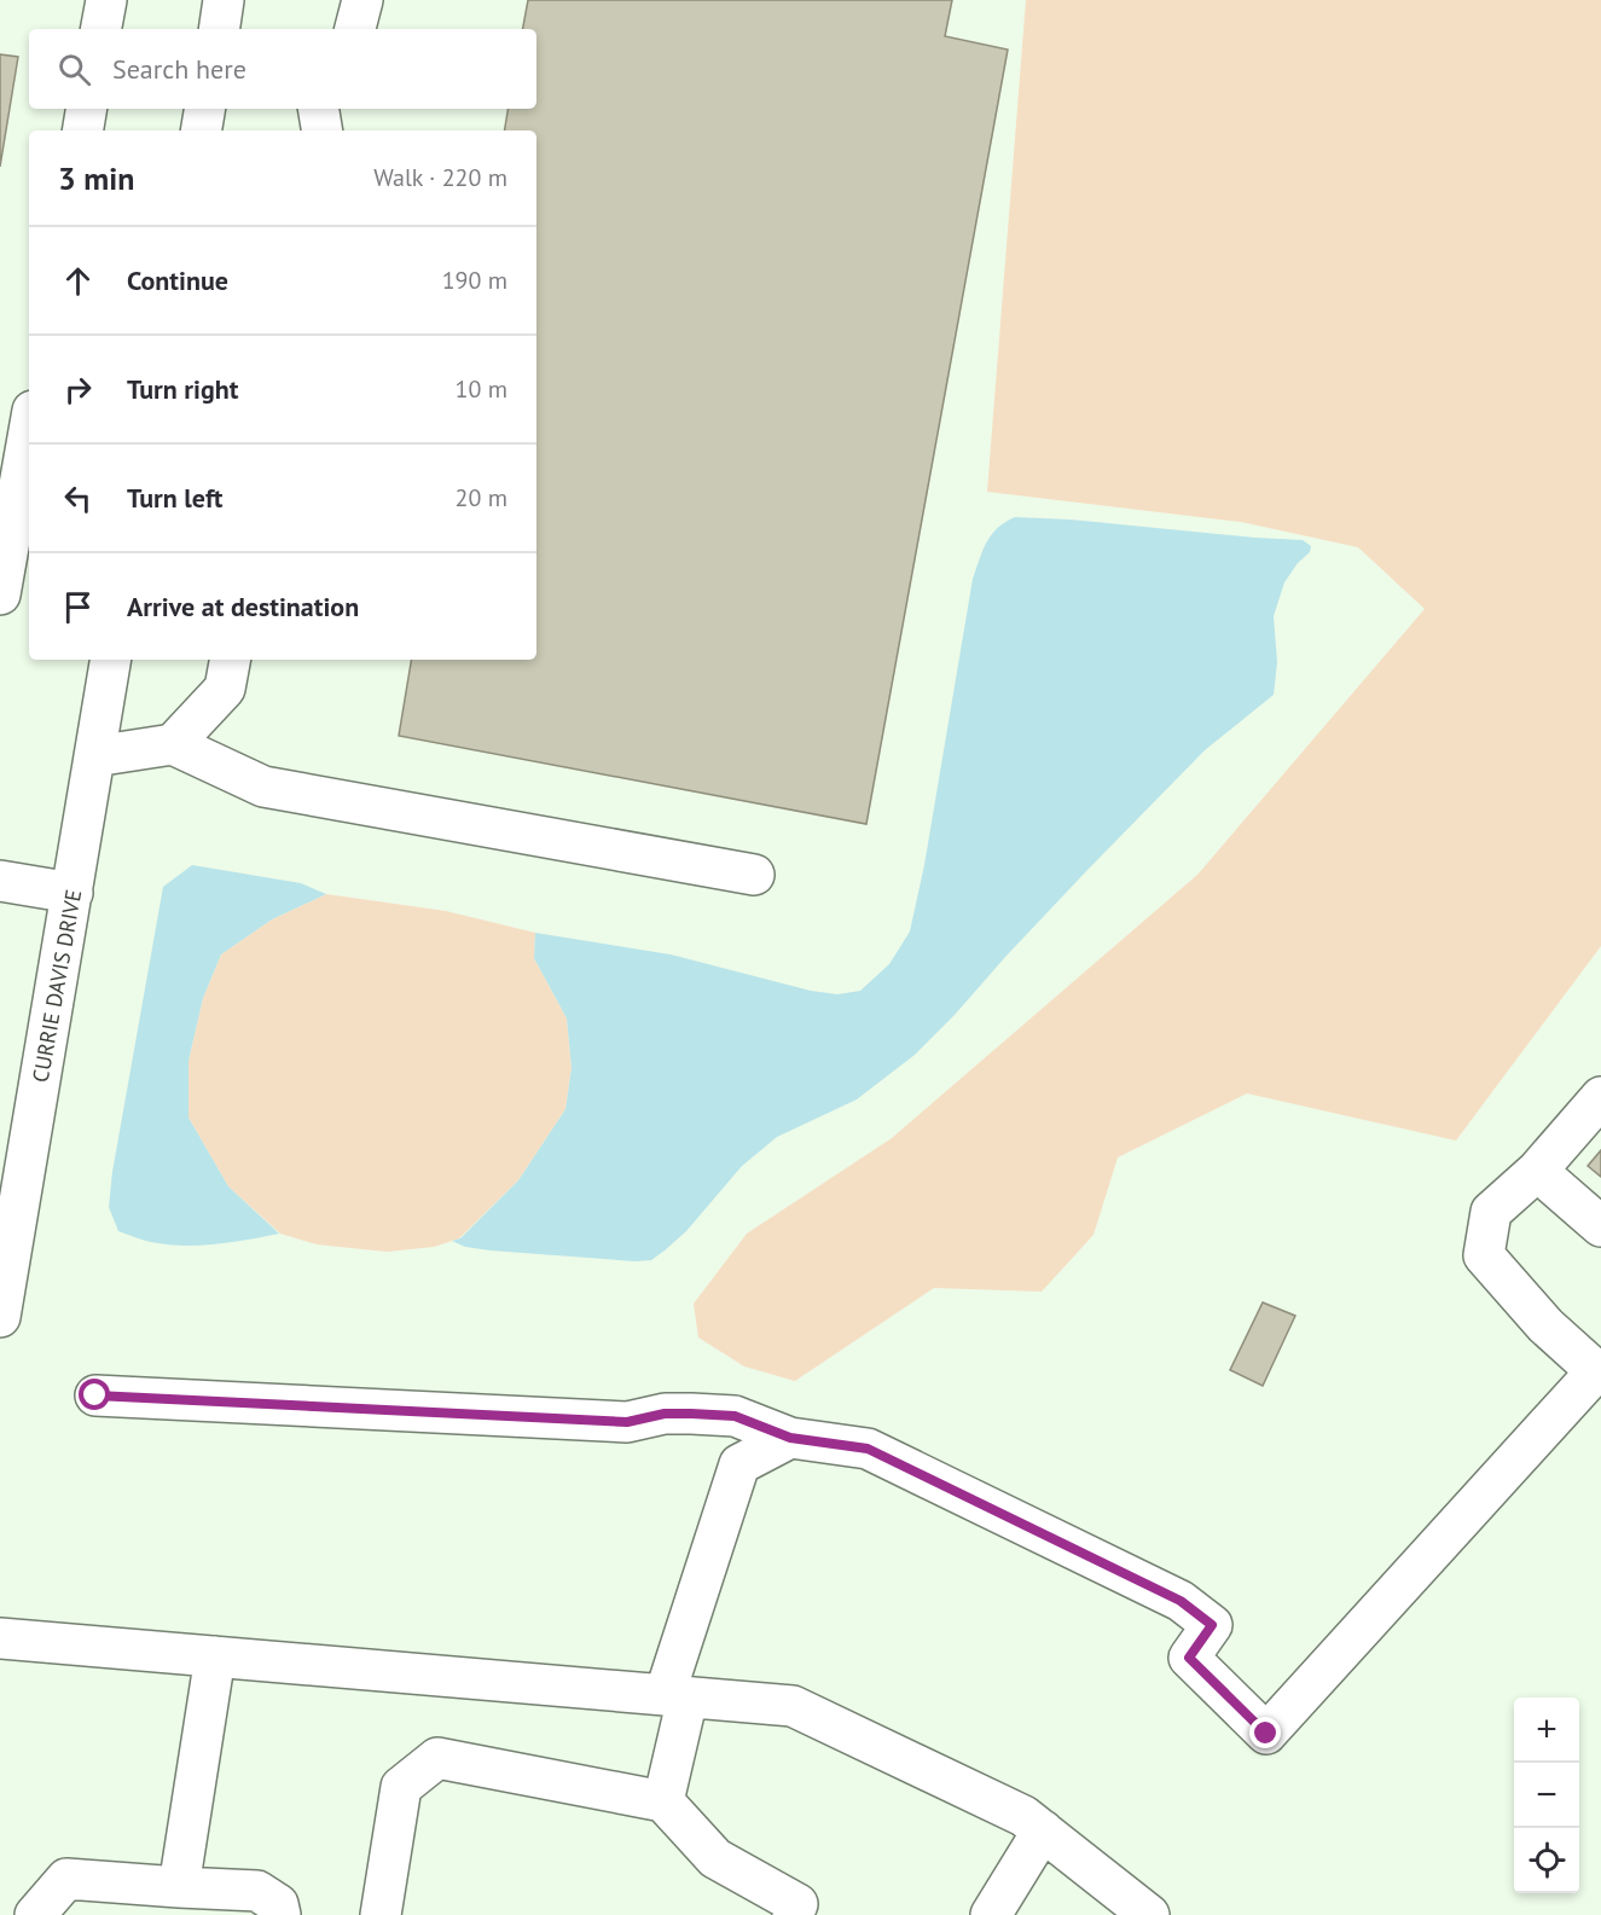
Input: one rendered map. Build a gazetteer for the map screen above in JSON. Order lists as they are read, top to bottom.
{
  "streets": {
    "street": ["CURRIE DAVIS DRIVE"]
  },
  "page": {
    "search": "Search here",
    "heading": ["3 min", "Walk · 220 m"],
    "list": [
      ["Continue", "190 m"],
      ["Turn right", "10 m"],
      ["Turn left", "20 m"],
      "Arrive at destination"
    ],
    "map_buttons": ["+", "−"]
  }
}
